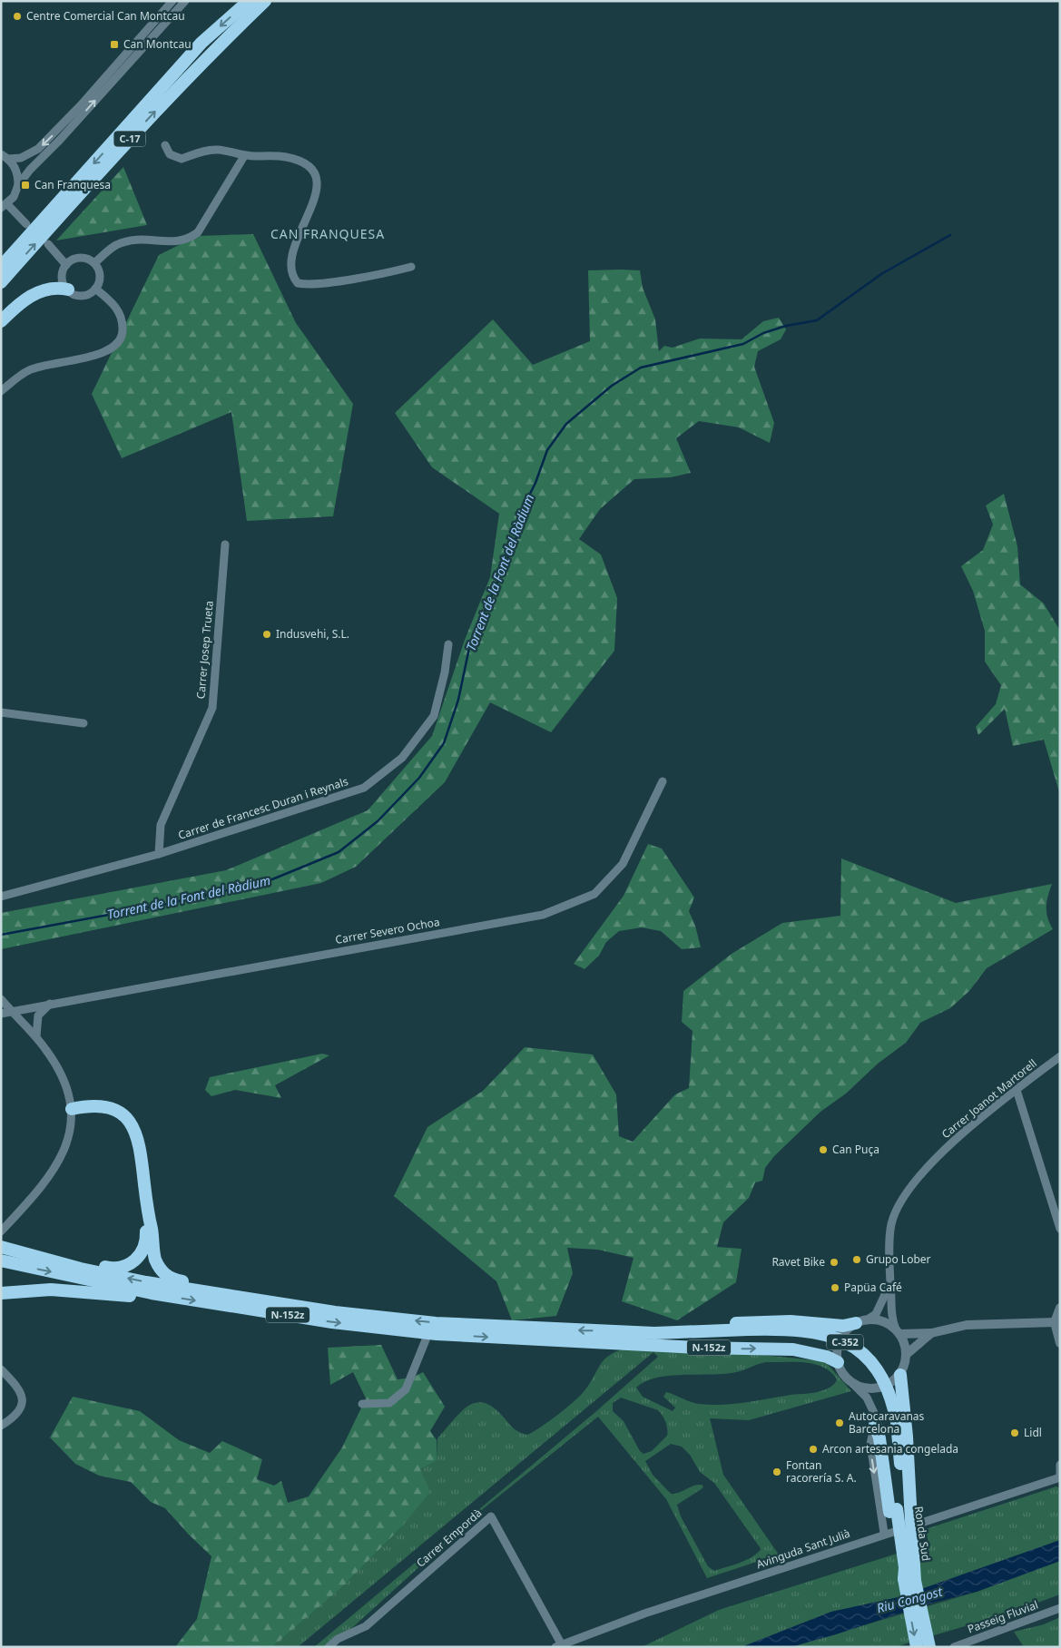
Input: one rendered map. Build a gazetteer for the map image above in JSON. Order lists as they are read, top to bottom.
{
  "streets": {
    "highway": [
      "C-17",
      "N-152z",
      "C-352",
      "Ronda Sud"
    ],
    "street": [
      "Carrer Josep Trueta",
      "Carrer de Francesc Duran i Reynals",
      "Carrer Severo Ochoa",
      "Carrer Joanot Martorell",
      "Carrer Empordà",
      "Avinguda Sant Julià",
      "Passeig Fluvial"
    ]
  },
  "crossings": [
    ["Carrer Josep Trueta", "Carrer de Francesc Duran i Reynals"],
    ["Carrer Joanot Martorell", "N-152z"],
    ["N-152z", "C-352"],
    ["C-352", "Ronda Sud"],
    ["Carrer Empordà", "Avinguda Sant Julià"]
  ],
  "districts": ["CAN FRANQUESA"],
  "water": ["Torrent de la Font del Ràdium", "Riu Congost"],
  "places": {
    "other": [
      "Centre Comercial Can Montcau",
      "Indusvehi, S.L.",
      "Can Puça",
      "Grupo Lober",
      "Ravet Bike",
      "Papüa Café",
      "Autocaravanas Barcelona",
      "Lidl",
      "Arcon artesania congelada",
      "Fontan racorería S. A."
    ],
    "transit": ["Can Montcau", "Can Franquesa"]
  }
}
